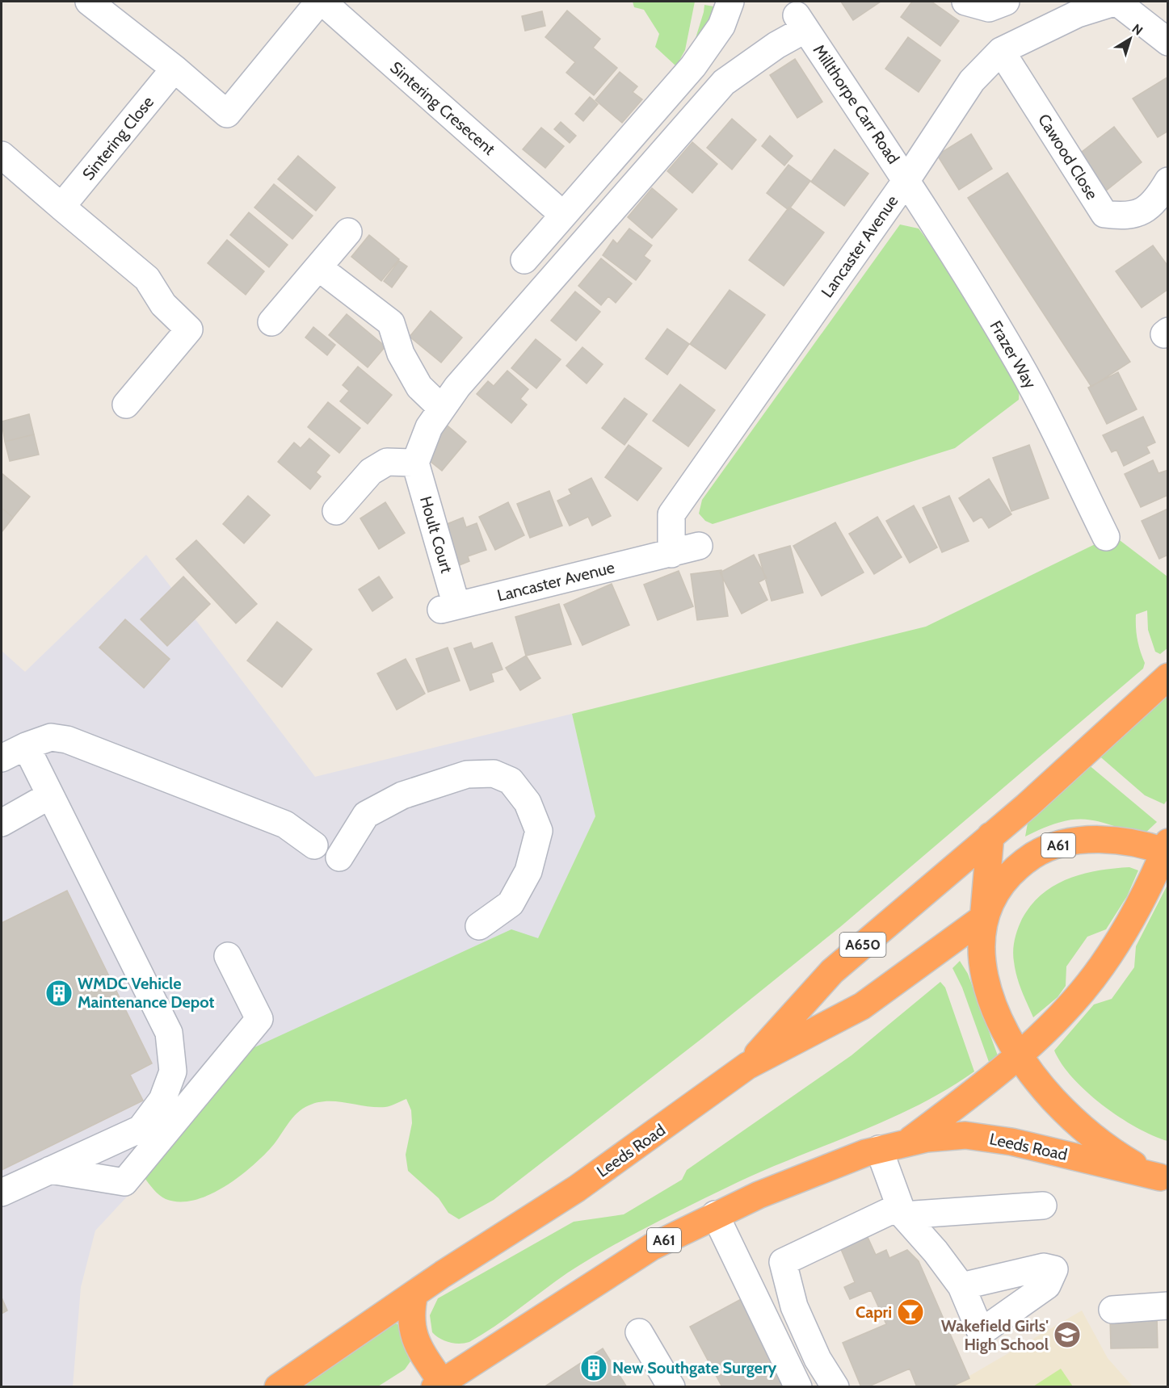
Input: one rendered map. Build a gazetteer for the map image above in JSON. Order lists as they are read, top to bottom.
{
  "streets": {
    "highway": ["A61", "A650", "Leeds Road"],
    "street": [
      "Millthorpe Carr Road",
      "Sintering Cresecent",
      "Sintering Close",
      "Cawood Close",
      "Lancaster Avenue",
      "Frazer Way",
      "Hoult Court"
    ]
  },
  "crossings": [
    ["Millthorpe Carr Road", "Lancaster Avenue"],
    ["Millthorpe Carr Road", "Frazer Way"],
    ["Cawood Close", "Lancaster Avenue"],
    ["Lancaster Avenue", "Frazer Way"],
    ["Lancaster Avenue", "Hoult Court"],
    ["A61", "Leeds Road"],
    ["A650", "Leeds Road"]
  ],
  "places": {
    "building": ["WMDC Vehicle Maintenance Depot", "New Southgate Surgery"],
    "bar": ["Capri"],
    "school or university": ["Wakefield Girls' High School"]
  },
  "north": "top right"
}
